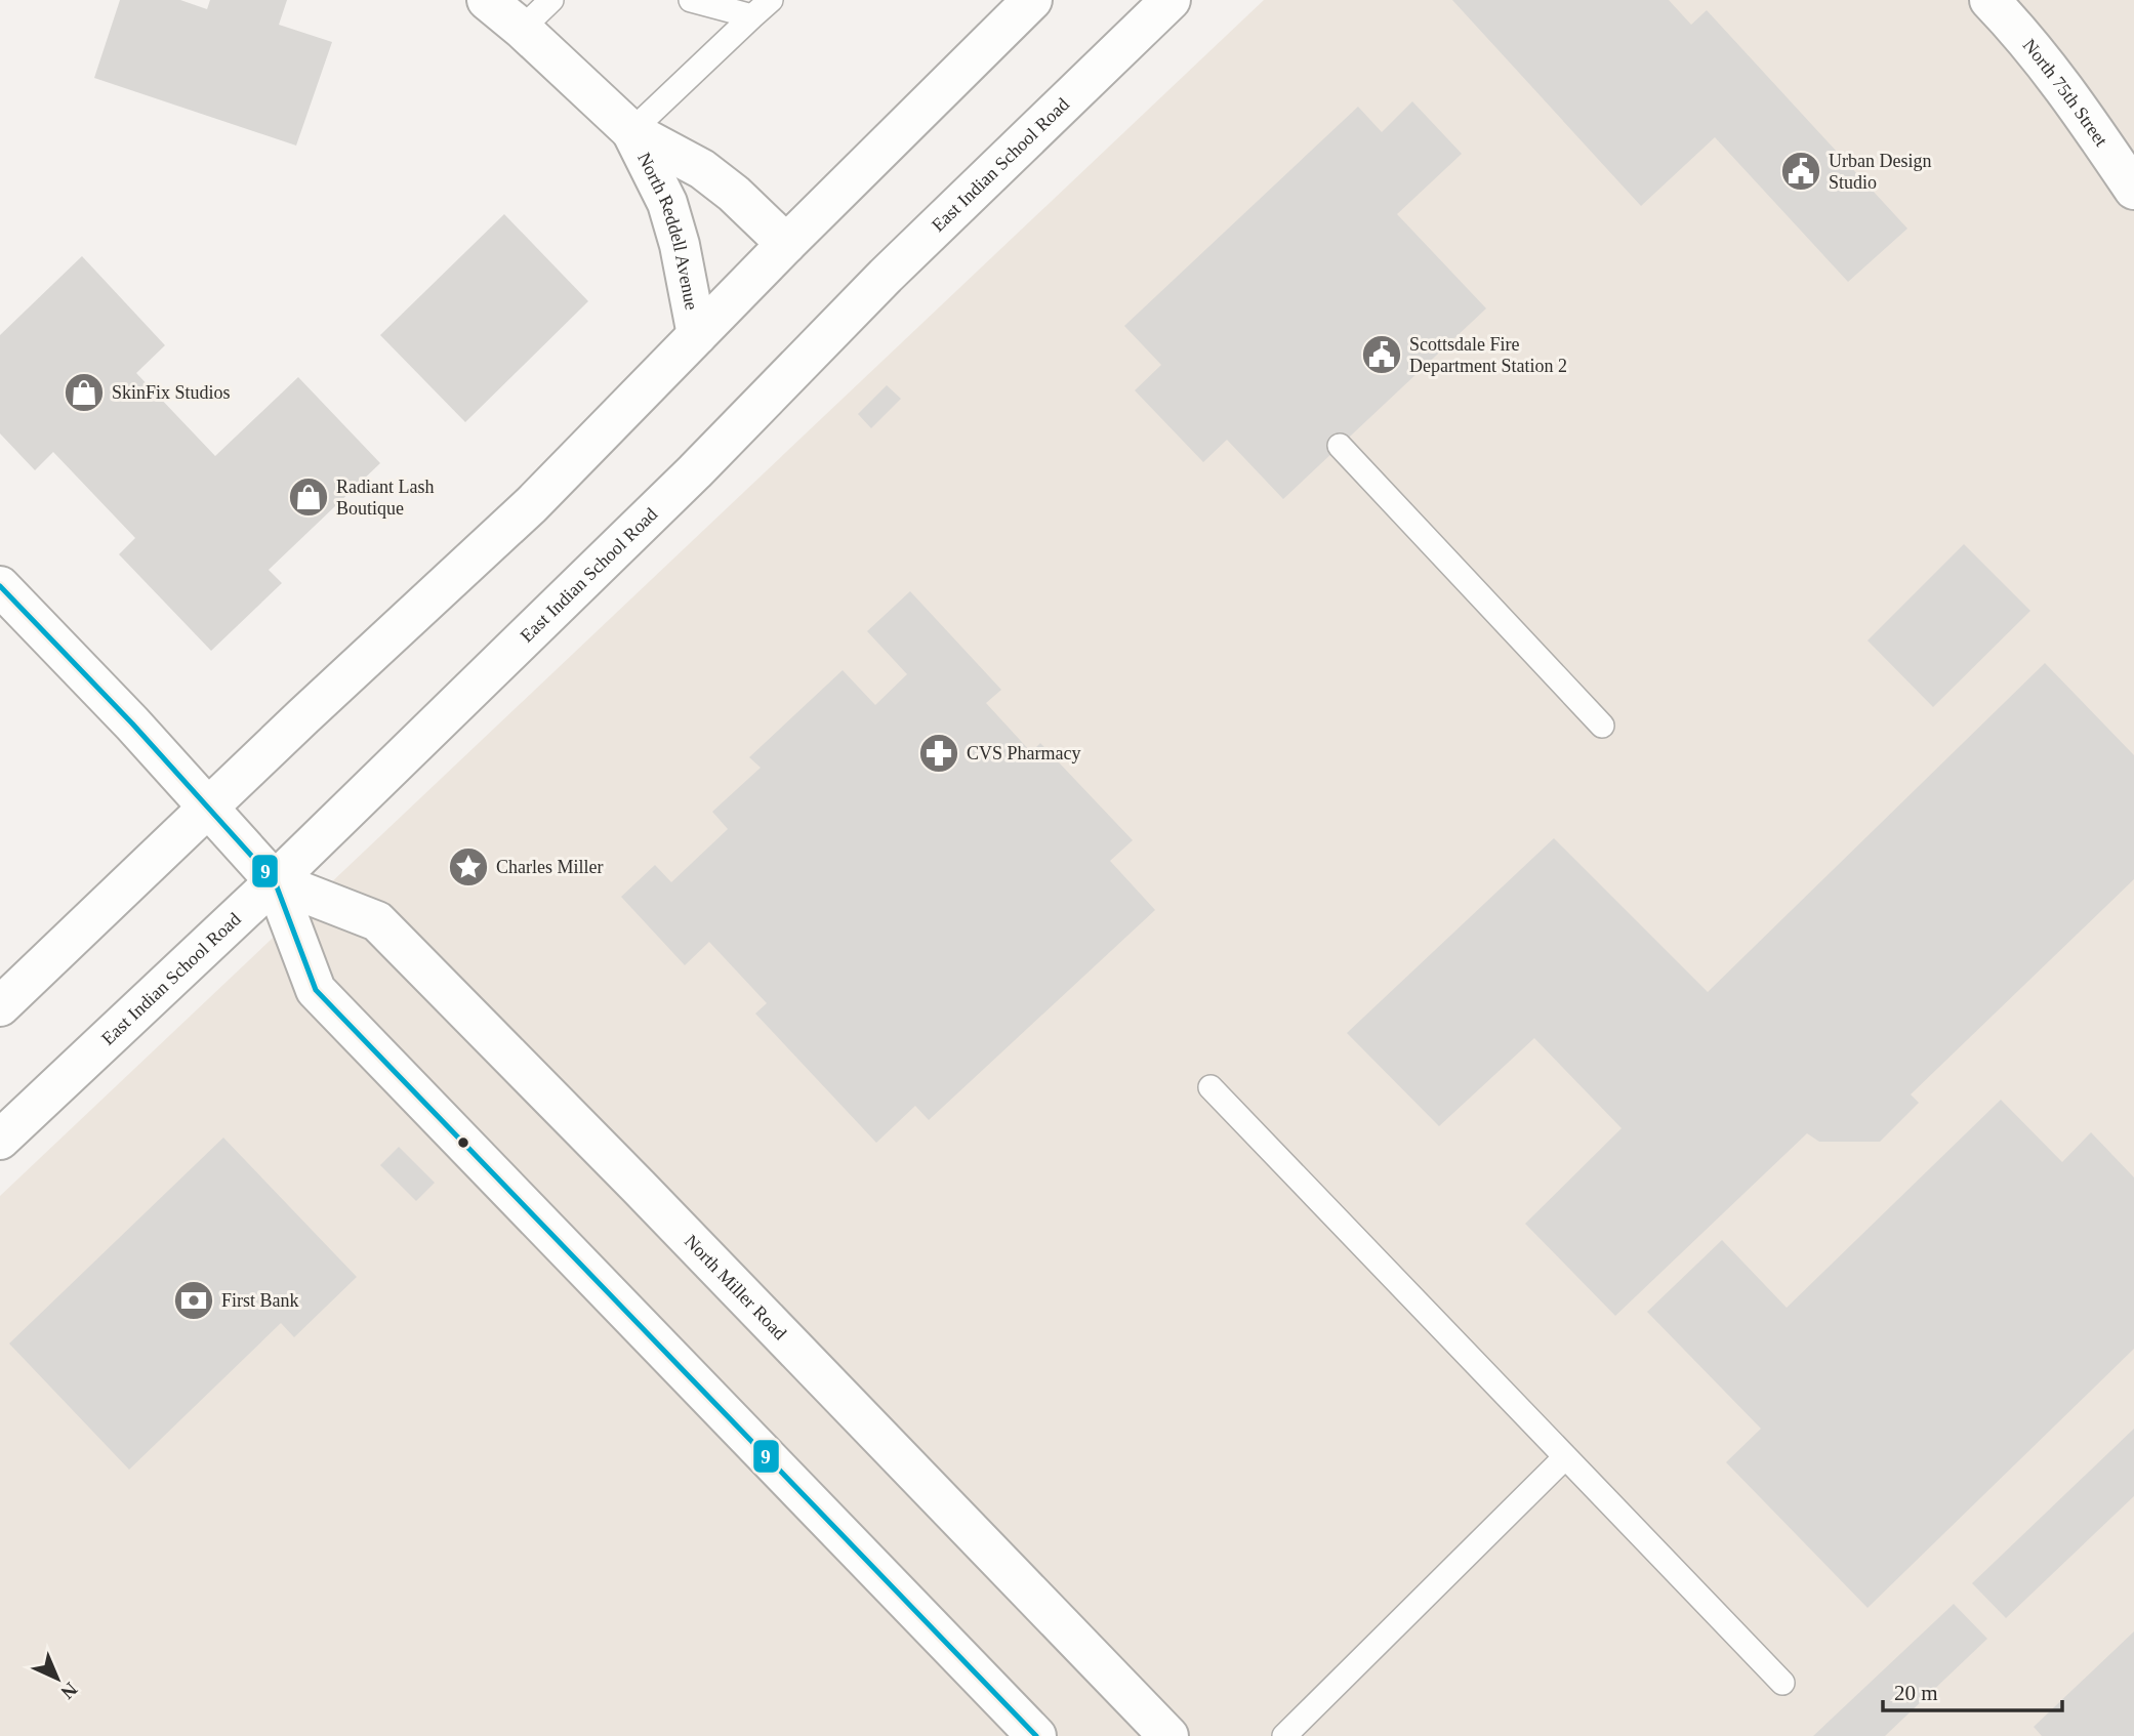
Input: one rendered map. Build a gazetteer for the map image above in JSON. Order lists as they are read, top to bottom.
{
  "streets": {
    "street": [
      "North 75th Street",
      "East Indian School Road",
      "North Reddell Avenue",
      "North Miller Road"
    ]
  },
  "crossings": [
    ["East Indian School Road", "North Miller Road"]
  ],
  "places": {
    "public building": ["Urban Design Studio", "Scottsdale Fire Department Station 2"],
    "shop": ["SkinFix Studios", "Radiant Lash Boutique"],
    "pharmacy": ["CVS Pharmacy"],
    "place": ["Charles Miller"],
    "bank": ["First Bank"]
  },
  "lines": ["transit line 9"],
  "scale_bar": "20 m",
  "north": "bottom right"
}
